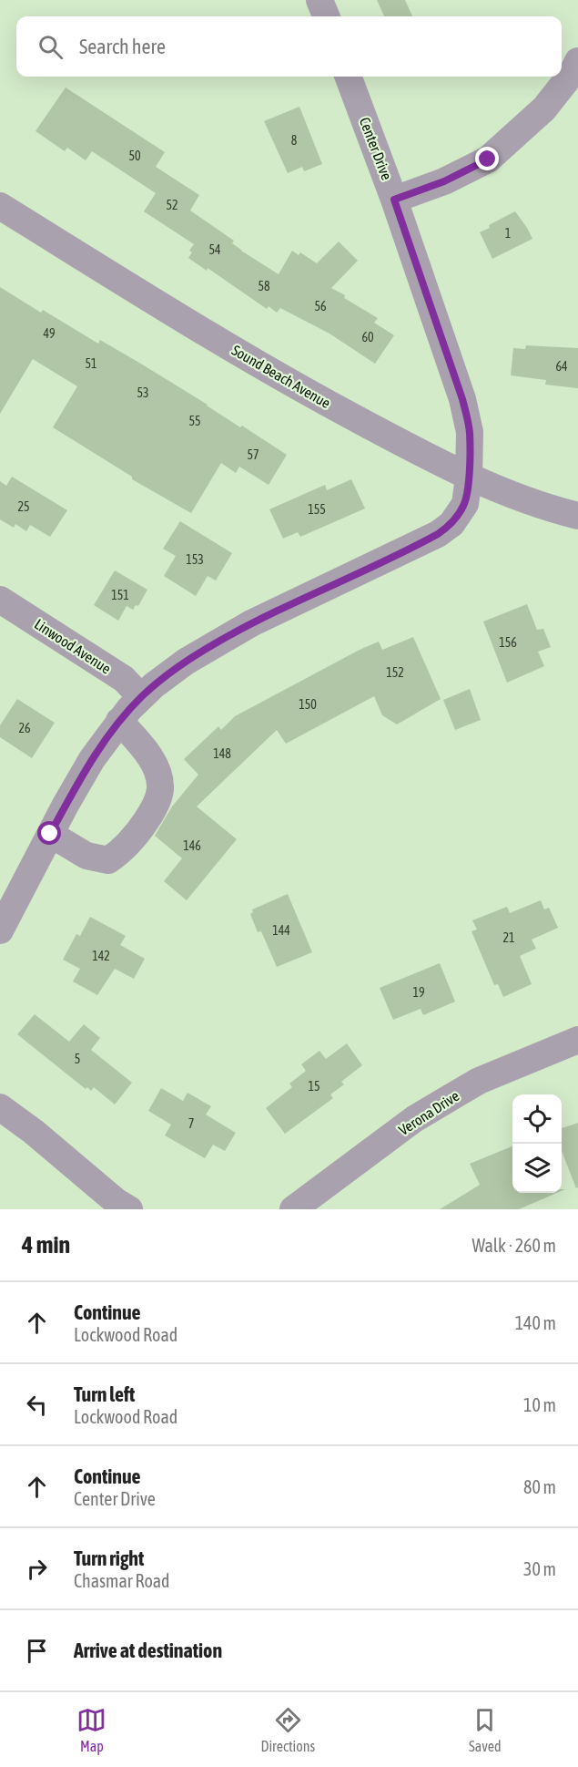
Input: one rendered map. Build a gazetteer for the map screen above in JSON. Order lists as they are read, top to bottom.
{
  "streets": {
    "street": [
      "Center Drive",
      "Sound Beach Avenue",
      "Linwood Avenue",
      "Verona Drive"
    ]
  },
  "crossings": [
    ["Center Drive", "Sound Beach Avenue"],
    ["Center Drive", "Linwood Avenue"]
  ],
  "house_numbers": [
    "8",
    "50",
    "52",
    "1",
    "54",
    "58",
    "56",
    "49",
    "60",
    "51",
    "64",
    "53",
    "55",
    "57",
    "25",
    "155",
    "153",
    "151",
    "156",
    "152",
    "150",
    "26",
    "148",
    "146",
    "144",
    "21",
    "142",
    "19",
    "5",
    "15",
    "7"
  ],
  "page": {
    "search": "Search here",
    "heading": ["4 min", "Walk · 260 m"],
    "list": [
      ["Continue", "Lockwood Road", "140 m"],
      ["Turn left", "Lockwood Road", "10 m"],
      ["Continue", "Center Drive", "80 m"],
      ["Turn right", "Chasmar Road", "30 m"],
      "Arrive at destination"
    ],
    "nav": ["Map", "Directions", "Saved"]
  }
}
